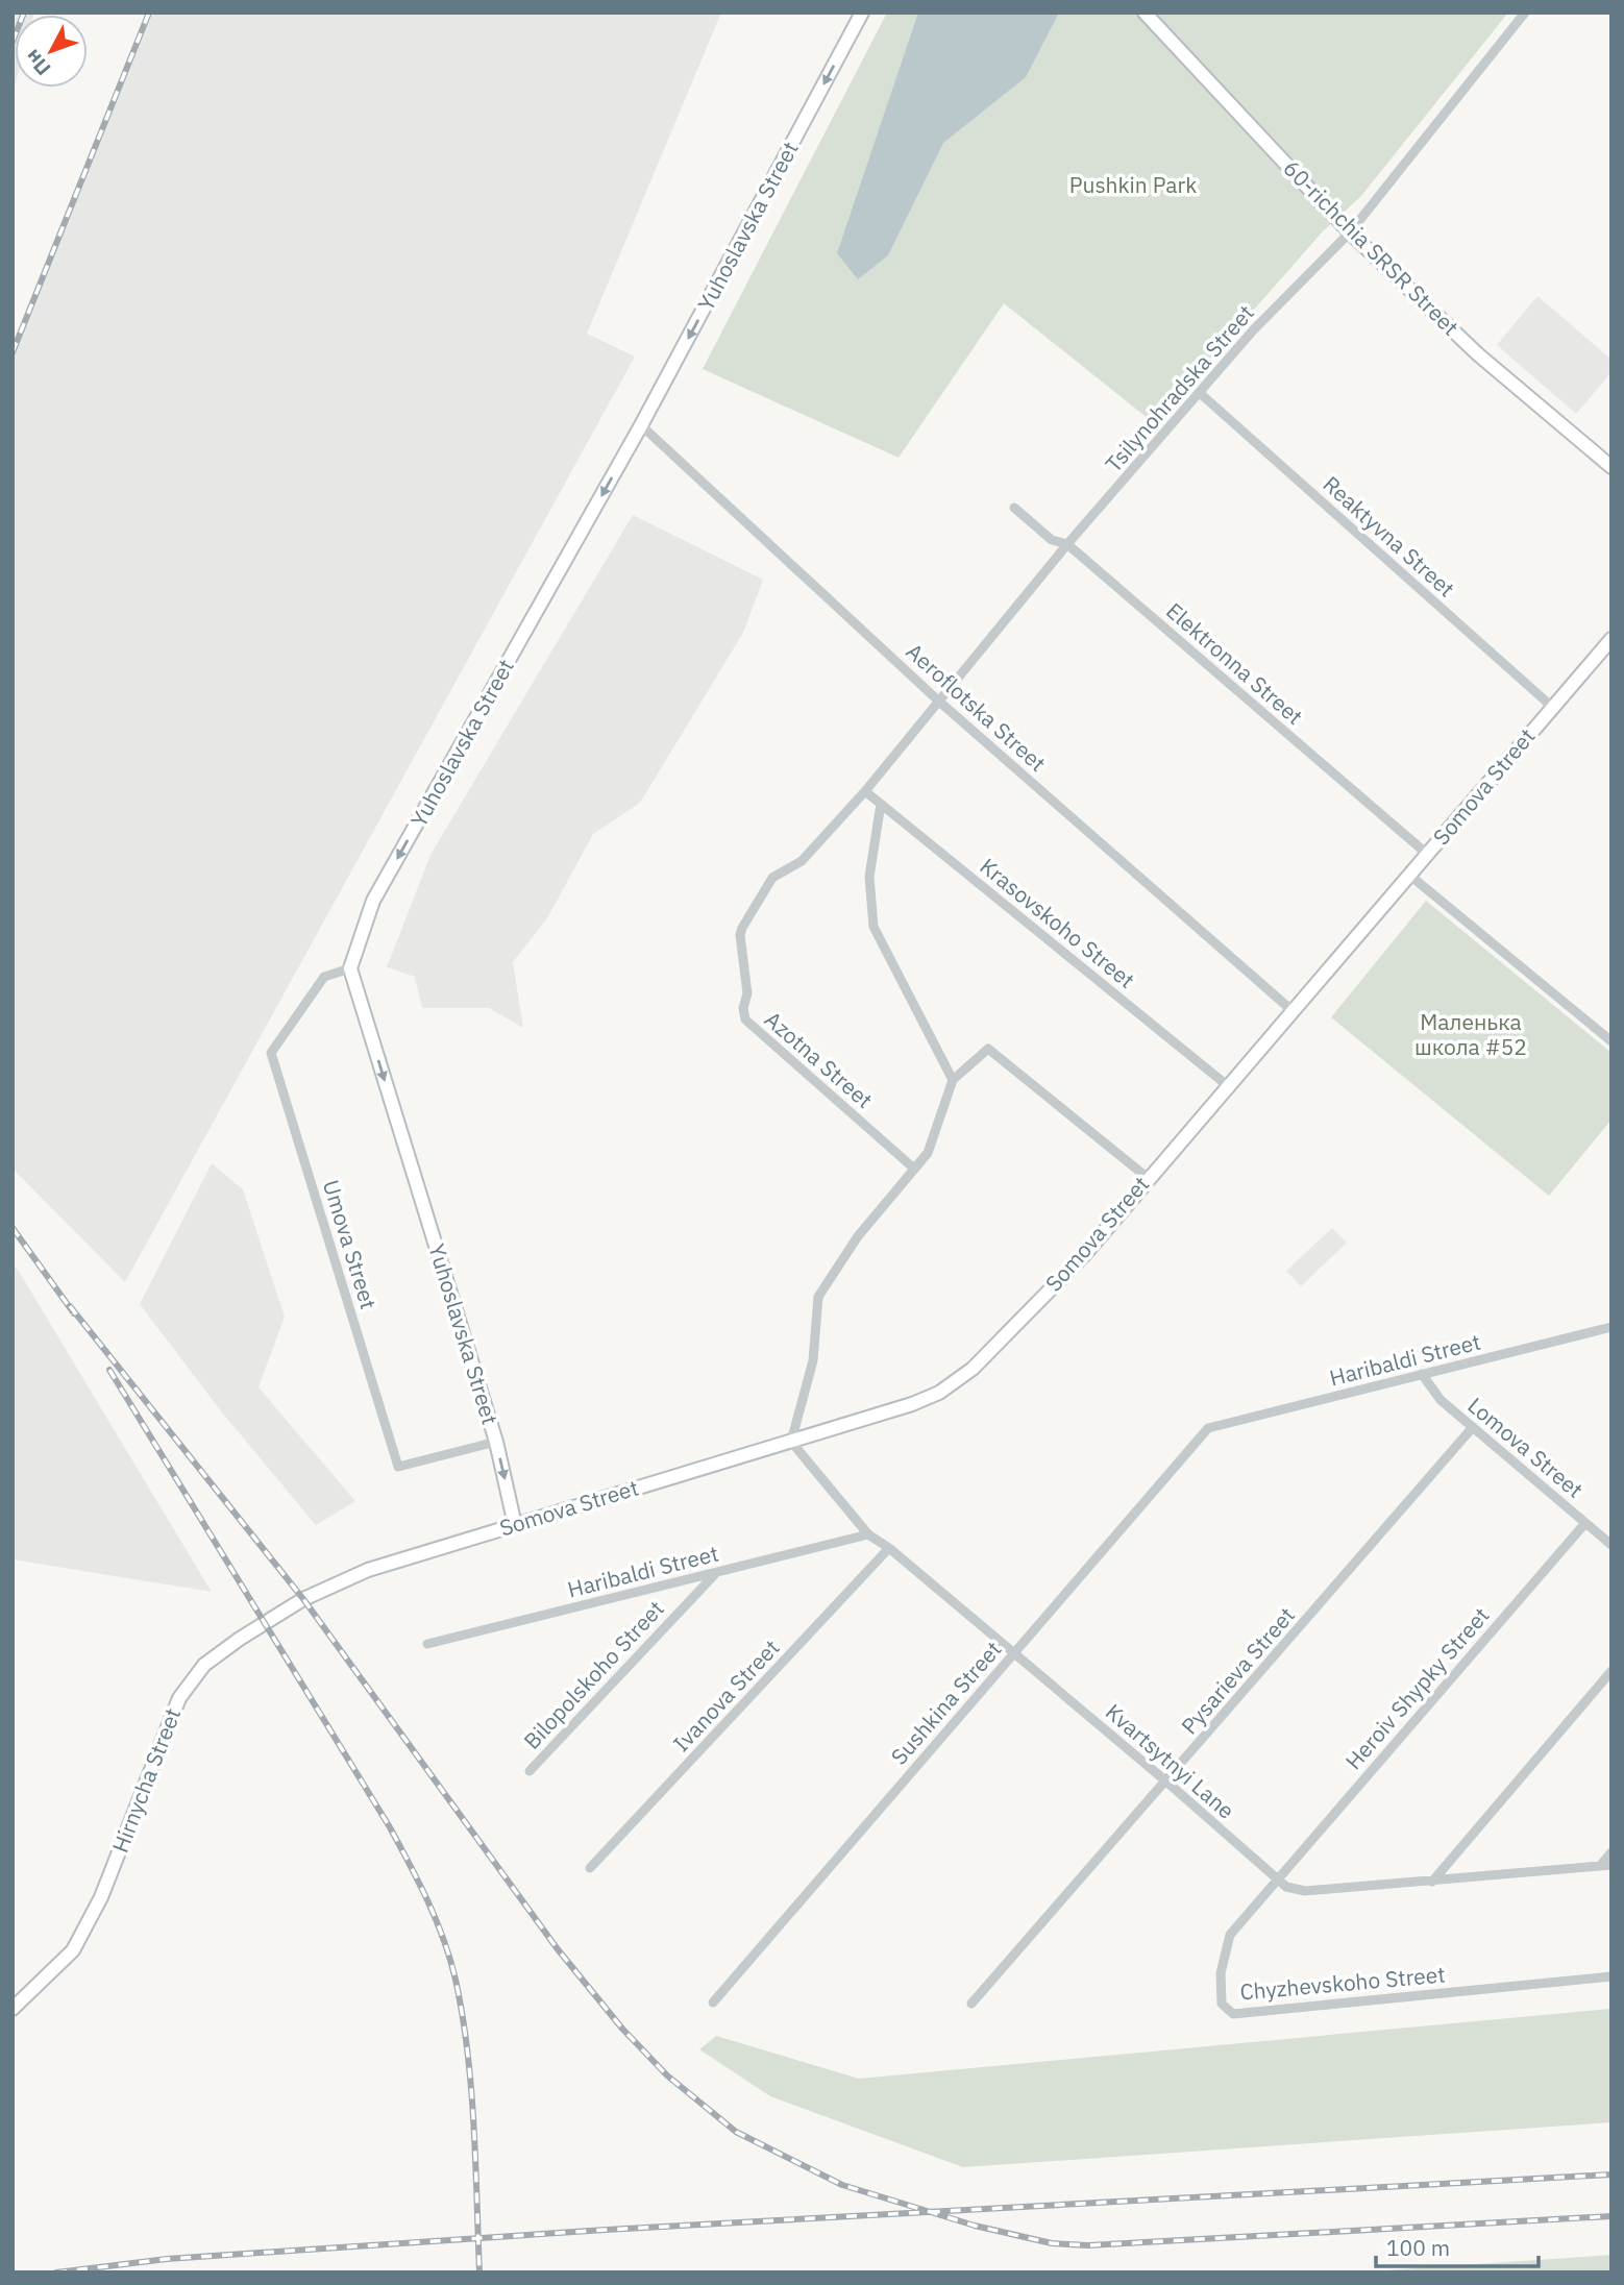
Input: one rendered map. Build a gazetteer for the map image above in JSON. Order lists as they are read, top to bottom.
{
  "streets": {
    "main road": [
      "Yuhoslavska Street",
      "60-richchia SRSR Street",
      "Somova Street",
      "Hirnycha Street"
    ],
    "street": [
      "Tsilynohradska Street",
      "Reaktyvna Street",
      "Elektronna Street",
      "Aeroflotska Street",
      "Krasovskoho Street",
      "Azotna Street",
      "Umova Street",
      "Haribaldi Street",
      "Lomova Street",
      "Pysarieva Street",
      "Bilopolskoho Street",
      "Heroiv Shypky Street",
      "Ivanova Street",
      "Sushkina Street",
      "Kvartsytnyi Lane",
      "Chyzhevskoho Street"
    ]
  },
  "crossings": [
    ["Yuhoslavska Street", "Aeroflotska Street"],
    ["Yuhoslavska Street", "Somova Street"],
    ["Yuhoslavska Street", "Umova Street"],
    ["60-richchia SRSR Street", "Tsilynohradska Street"],
    ["Tsilynohradska Street", "Reaktyvna Street"],
    ["Tsilynohradska Street", "Elektronna Street"],
    ["Tsilynohradska Street", "Aeroflotska Street"],
    ["Tsilynohradska Street", "Krasovskoho Street"],
    ["Tsilynohradska Street", "Azotna Street"],
    ["Reaktyvna Street", "Somova Street"],
    ["Elektronna Street", "Somova Street"],
    ["Aeroflotska Street", "Somova Street"],
    ["Somova Street", "Krasovskoho Street"],
    ["Somova Street", "Kvartsytnyi Lane"],
    ["Somova Street", "Hirnycha Street"],
    ["Krasovskoho Street", "Azotna Street"],
    ["Haribaldi Street", "Lomova Street"],
    ["Haribaldi Street", "Bilopolskoho Street"],
    ["Haribaldi Street", "Sushkina Street"],
    ["Haribaldi Street", "Kvartsytnyi Lane"],
    ["Lomova Street", "Pysarieva Street"],
    ["Lomova Street", "Heroiv Shypky Street"],
    ["Pysarieva Street", "Kvartsytnyi Lane"],
    ["Heroiv Shypky Street", "Kvartsytnyi Lane"],
    ["Heroiv Shypky Street", "Chyzhevskoho Street"],
    ["Ivanova Street", "Kvartsytnyi Lane"],
    ["Sushkina Street", "Kvartsytnyi Lane"],
    ["Kvartsytnyi Lane", "Chyzhevskoho Street"]
  ],
  "one_way": ["Yuhoslavska Street"],
  "parks": ["Pushkin Park", "Маленька школа #52"],
  "scale_bar": "100 m",
  "north": "bottom left"
}
